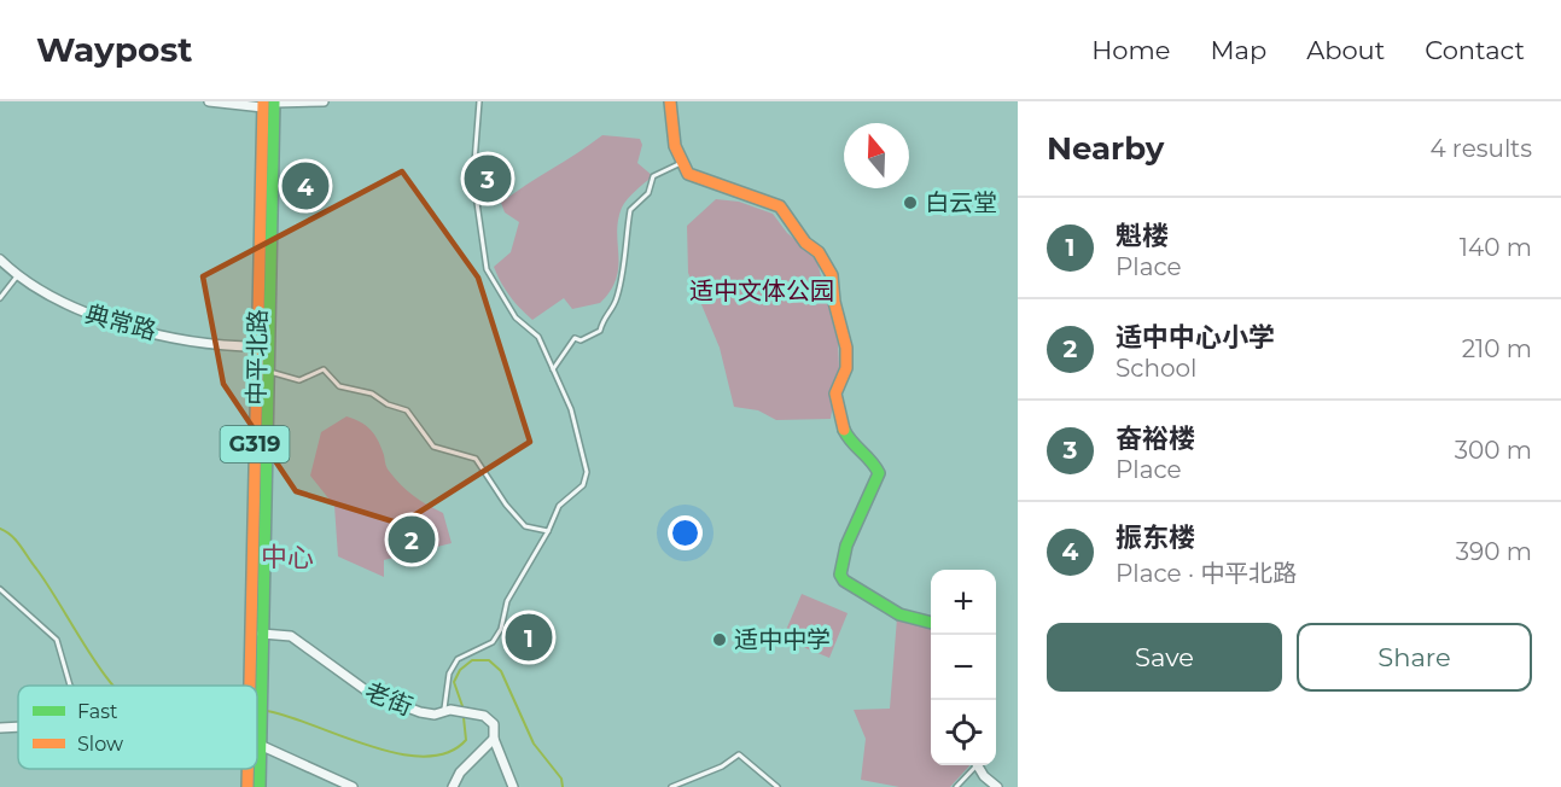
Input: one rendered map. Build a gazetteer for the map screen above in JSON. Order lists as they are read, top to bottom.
{
  "streets": {
    "main road": ["中平北路", "G319"],
    "street": ["典常路", "老街"]
  },
  "crossings": [
    ["典常路", "中平北路"],
    ["中平北路", "G319"],
    ["G319", "老街"]
  ],
  "districts": ["中心"],
  "parks": ["适中文体公园"],
  "places": ["白云堂", "适中中学"],
  "legend": ["Fast", "Slow"],
  "north": "top",
  "page": {
    "header": "Waypost",
    "nav": [
      "Home",
      "Map",
      "About",
      "Contact"
    ],
    "heading": ["Nearby", "4 results"],
    "pins": [
      "3",
      "4",
      "2",
      "1"
    ],
    "list": [
      {
        "mark": "1",
        "name": "魁楼",
        "note": "Place",
        "value": "140 m"
      },
      {
        "mark": "2",
        "name": "适中中心小学",
        "note": "School",
        "value": "210 m"
      },
      {
        "mark": "3",
        "name": "奋裕楼",
        "note": "Place",
        "value": "300 m"
      },
      {
        "mark": "4",
        "name": "振东楼",
        "note": "Place · 中平北路",
        "value": "390 m"
      }
    ],
    "map_buttons": ["+", "−"],
    "buttons": ["Save", "Share"]
  }
}
